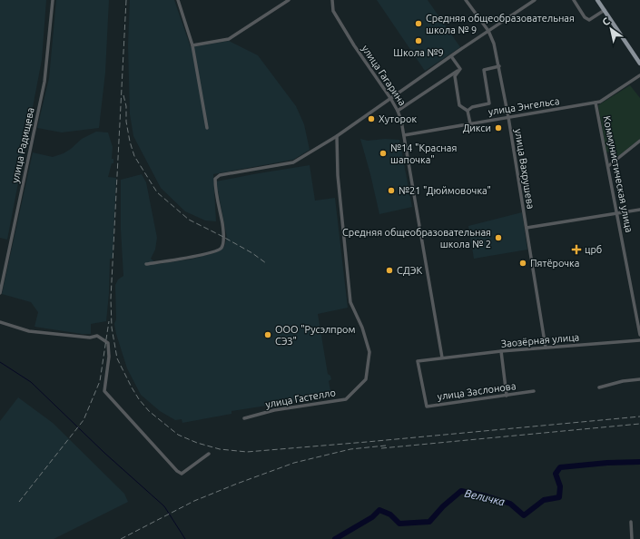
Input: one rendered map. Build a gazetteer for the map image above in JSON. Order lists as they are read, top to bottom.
{
  "streets": {
    "street": [
      "улица Гагарина",
      "улица Энгельса",
      "улица Радищева",
      "улица Вахрушева",
      "Коммунистическая улица",
      "Заозёрная улица",
      "улица Заслонова",
      "улица Гастелло"
    ]
  },
  "crossings": [
    ["улица Гагарина", "улица Энгельса"],
    ["улица Гагарина", "Заозёрная улица"],
    ["улица Гагарина", "улица Заслонова"],
    ["улица Энгельса", "улица Вахрушева"],
    ["улица Энгельса", "Коммунистическая улица"],
    ["улица Вахрушева", "Заозёрная улица"],
    ["Заозёрная улица", "улица Заслонова"]
  ],
  "water": ["Величка"],
  "places": {
    "other": [
      "Средняя общеобразовательная школа № 9",
      "Школа №9",
      "Хуторок",
      "Дикси",
      "№14 \"Красная шапочка\"",
      "№21 \"Дюймовочка\"",
      "Средняя общеобразовательная школа № 2",
      "Пятёрочка",
      "СДЭК",
      "ООО \"Русэлпром СЭЗ\""
    ],
    "health": ["црб"]
  },
  "north": "top left"
}
